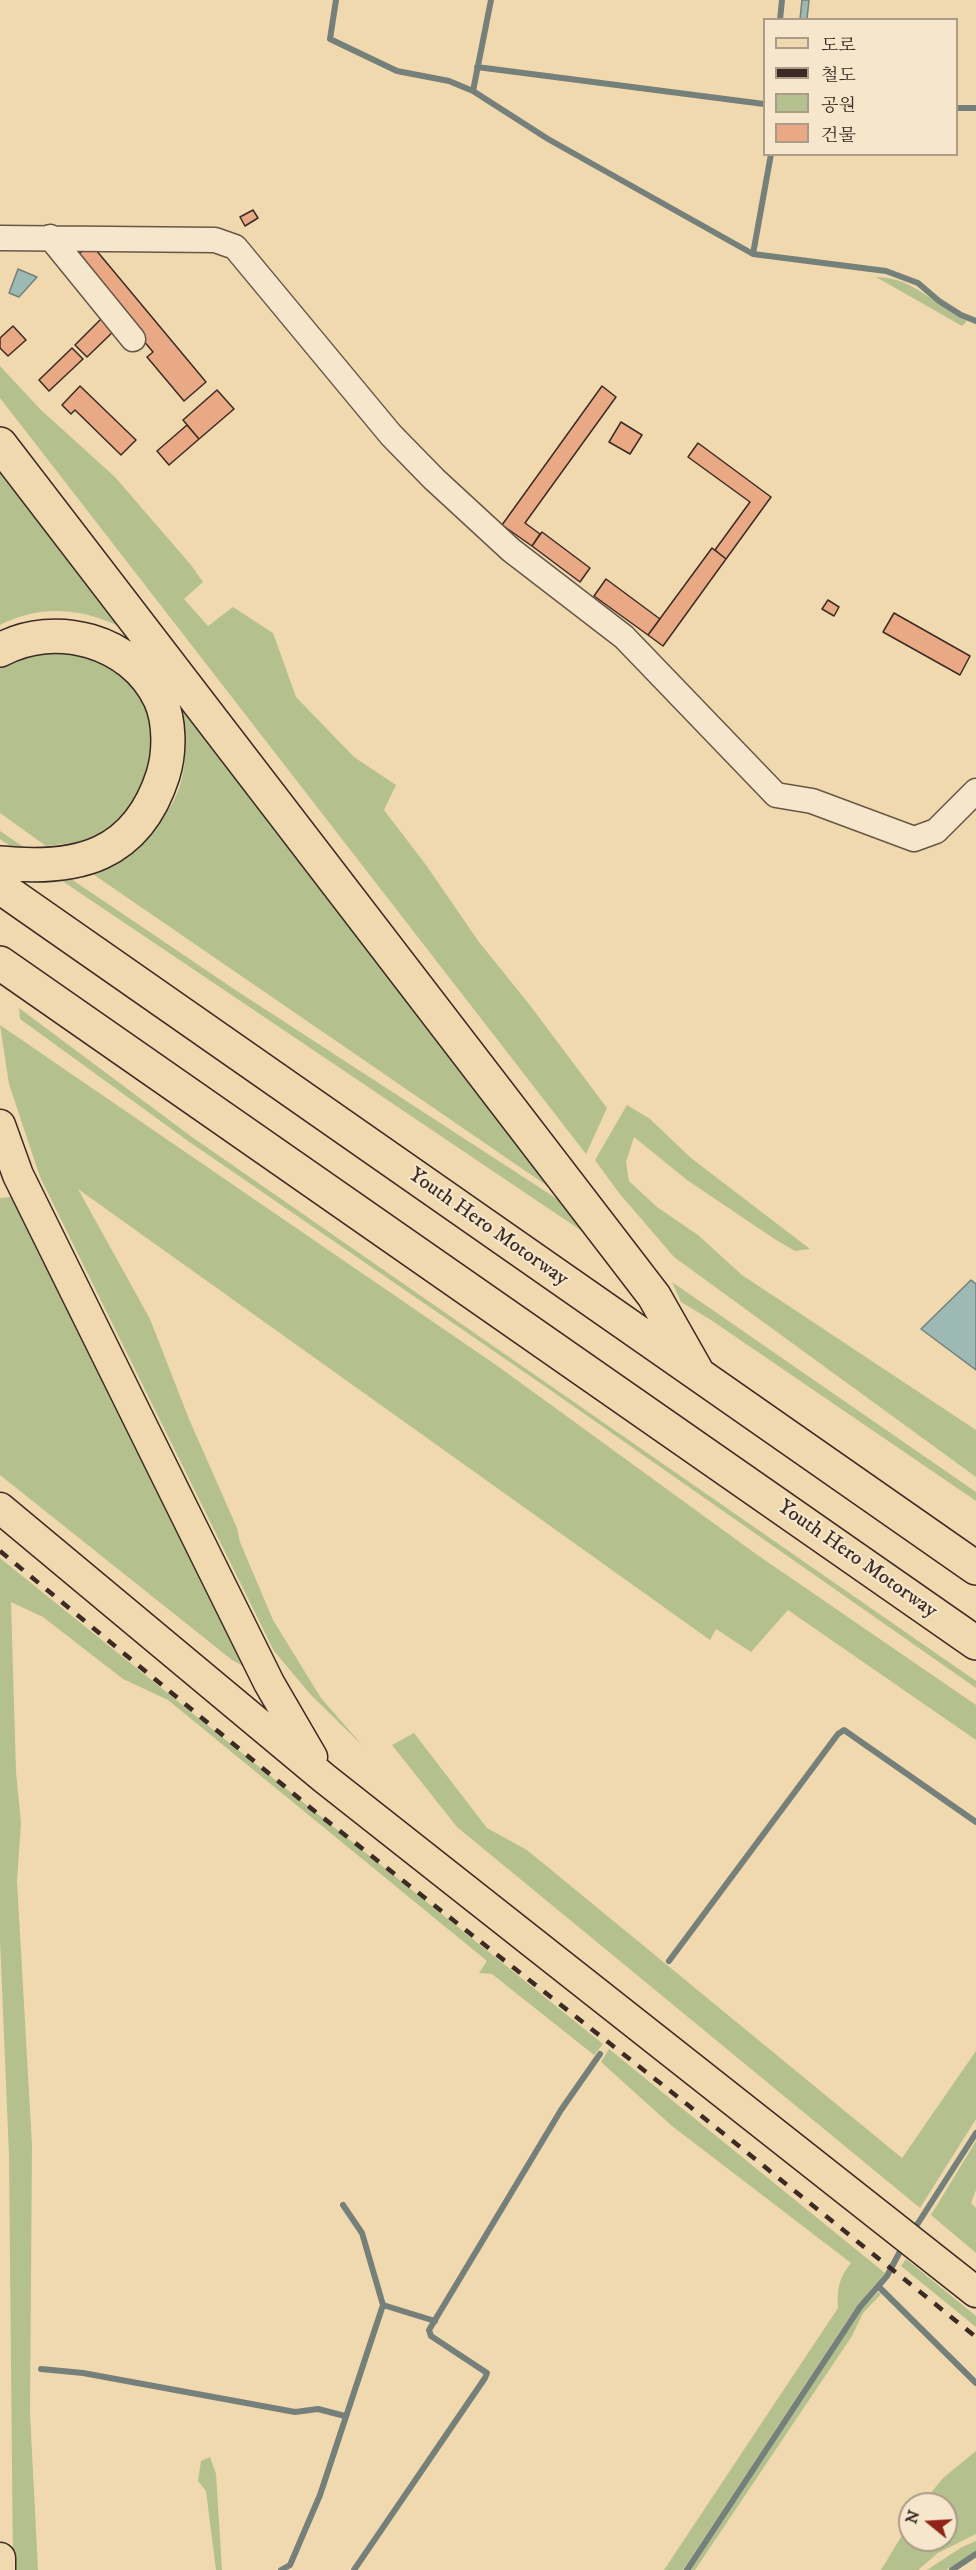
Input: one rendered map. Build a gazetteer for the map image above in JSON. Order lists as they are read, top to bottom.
{
  "streets": {
    "highway": ["Youth Hero Motorway"]
  },
  "legend": [
    "도로",
    "철도",
    "공원",
    "건물"
  ],
  "north": "left"
}
